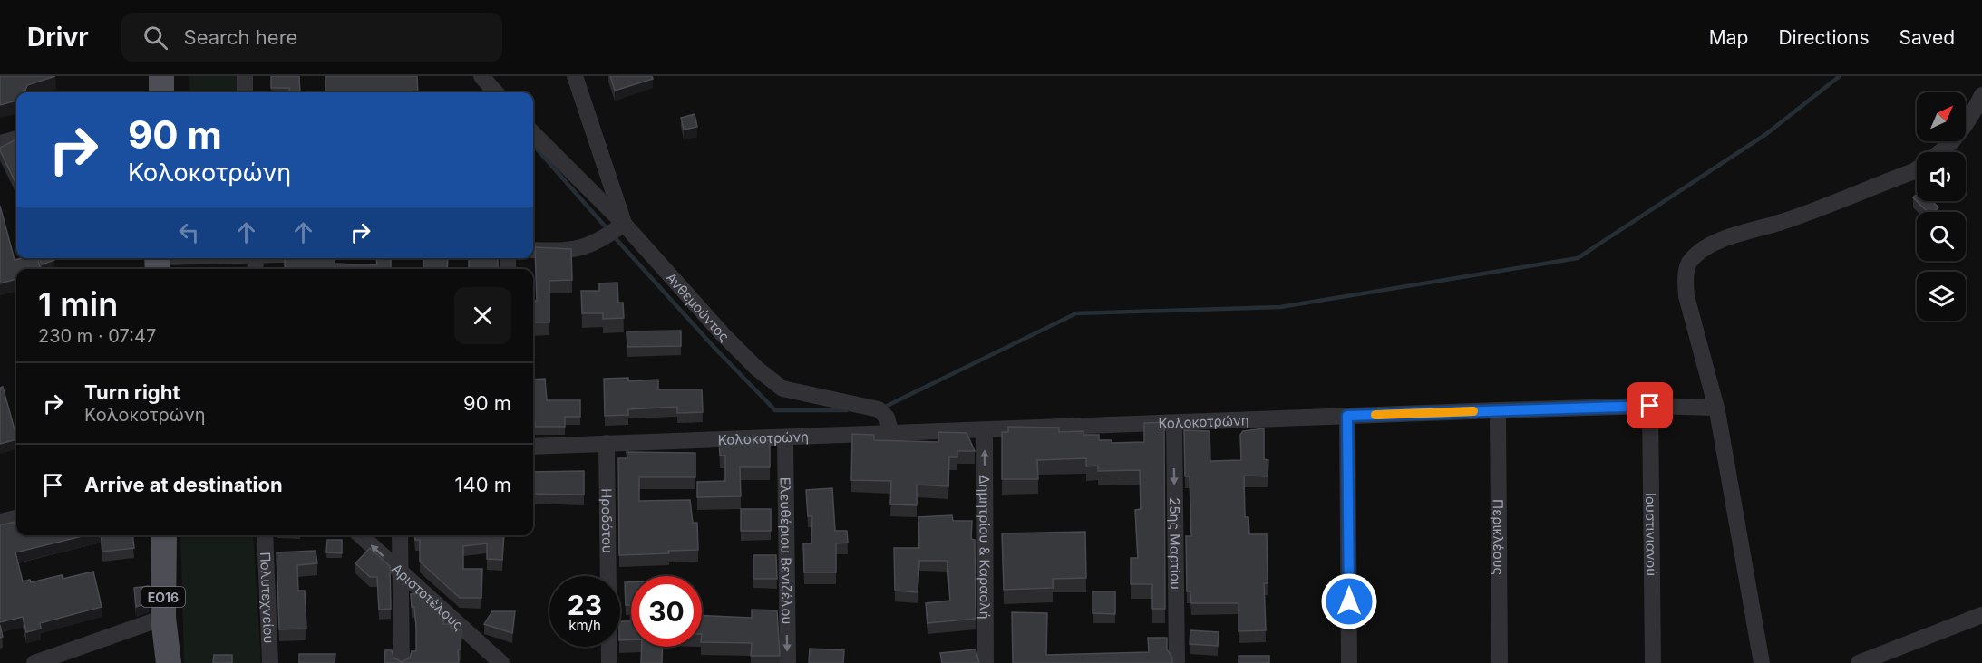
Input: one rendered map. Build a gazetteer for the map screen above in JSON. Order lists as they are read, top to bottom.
{
  "streets": {
    "main road": ["ΕΟ16"],
    "street": [
      "Ανθεμούντος",
      "Κολοκοτρώνη",
      "Ηροδότου",
      "Ιουστινιανού",
      "Περικλέους",
      "25ης Μαρτίου",
      "Δημητρίου & Καραολή",
      "Ελευθέριου Βενιζέλου",
      "Πολυτεχνείου",
      "Αριστοτέλους"
    ]
  },
  "crossings": [
    ["Ανθεμούντος", "Κολοκοτρώνη"],
    ["Κολοκοτρώνη", "Ηροδότου"],
    ["Κολοκοτρώνη", "Ιουστινιανού"],
    ["Κολοκοτρώνη", "Περικλέους"],
    ["Κολοκοτρώνη", "25ης Μαρτίου"],
    ["Κολοκοτρώνη", "Δημητρίου & Καραολή"],
    ["Κολοκοτρώνη", "Ελευθέριου Βενιζέλου"]
  ],
  "one_way": ["25ης Μαρτίου", "Δημητρίου & Καραολή", "Ελευθέριου Βενιζέλου"],
  "north": "top right",
  "page": {
    "header": "Drivr",
    "search": "Search here",
    "nav": ["Map", "Directions", "Saved"],
    "turn": ["90 m", "Κολοκοτρώνη"],
    "heading": ["1 min", "230 m · 07:47"],
    "list": [
      {
        "name": "Turn right",
        "note": "Κολοκοτρώνη",
        "value": "90 m"
      },
      {
        "name": "Arrive at destination",
        "value": "140 m"
      }
    ],
    "speed": "23 km/h",
    "limit": "30"
  }
}
